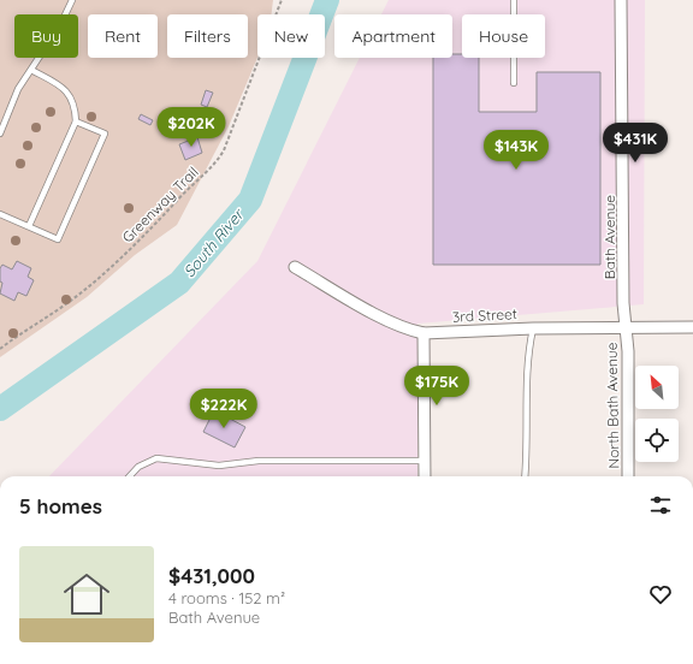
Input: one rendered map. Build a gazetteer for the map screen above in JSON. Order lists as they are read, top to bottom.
{
  "streets": {
    "street": ["Bath Avenue", "3rd Street", "North Bath Avenue"],
    "path": ["Greenway Trail"]
  },
  "crossings": [
    ["Bath Avenue", "3rd Street"],
    ["Bath Avenue", "North Bath Avenue"],
    ["3rd Street", "North Bath Avenue"]
  ],
  "water": ["South River"],
  "north": "top left",
  "page": {
    "chip": [
      "Buy",
      "Rent",
      "Filters",
      "New",
      "Apartment",
      "House"
    ],
    "price": [
      "$202K",
      "$431K",
      "$143K",
      "$175K",
      "$222K"
    ],
    "heading": "5 homes",
    "list": [
      {
        "name": "$431,000",
        "note": "4 rooms · 152 m² · Bath Avenue"
      }
    ]
  }
}
